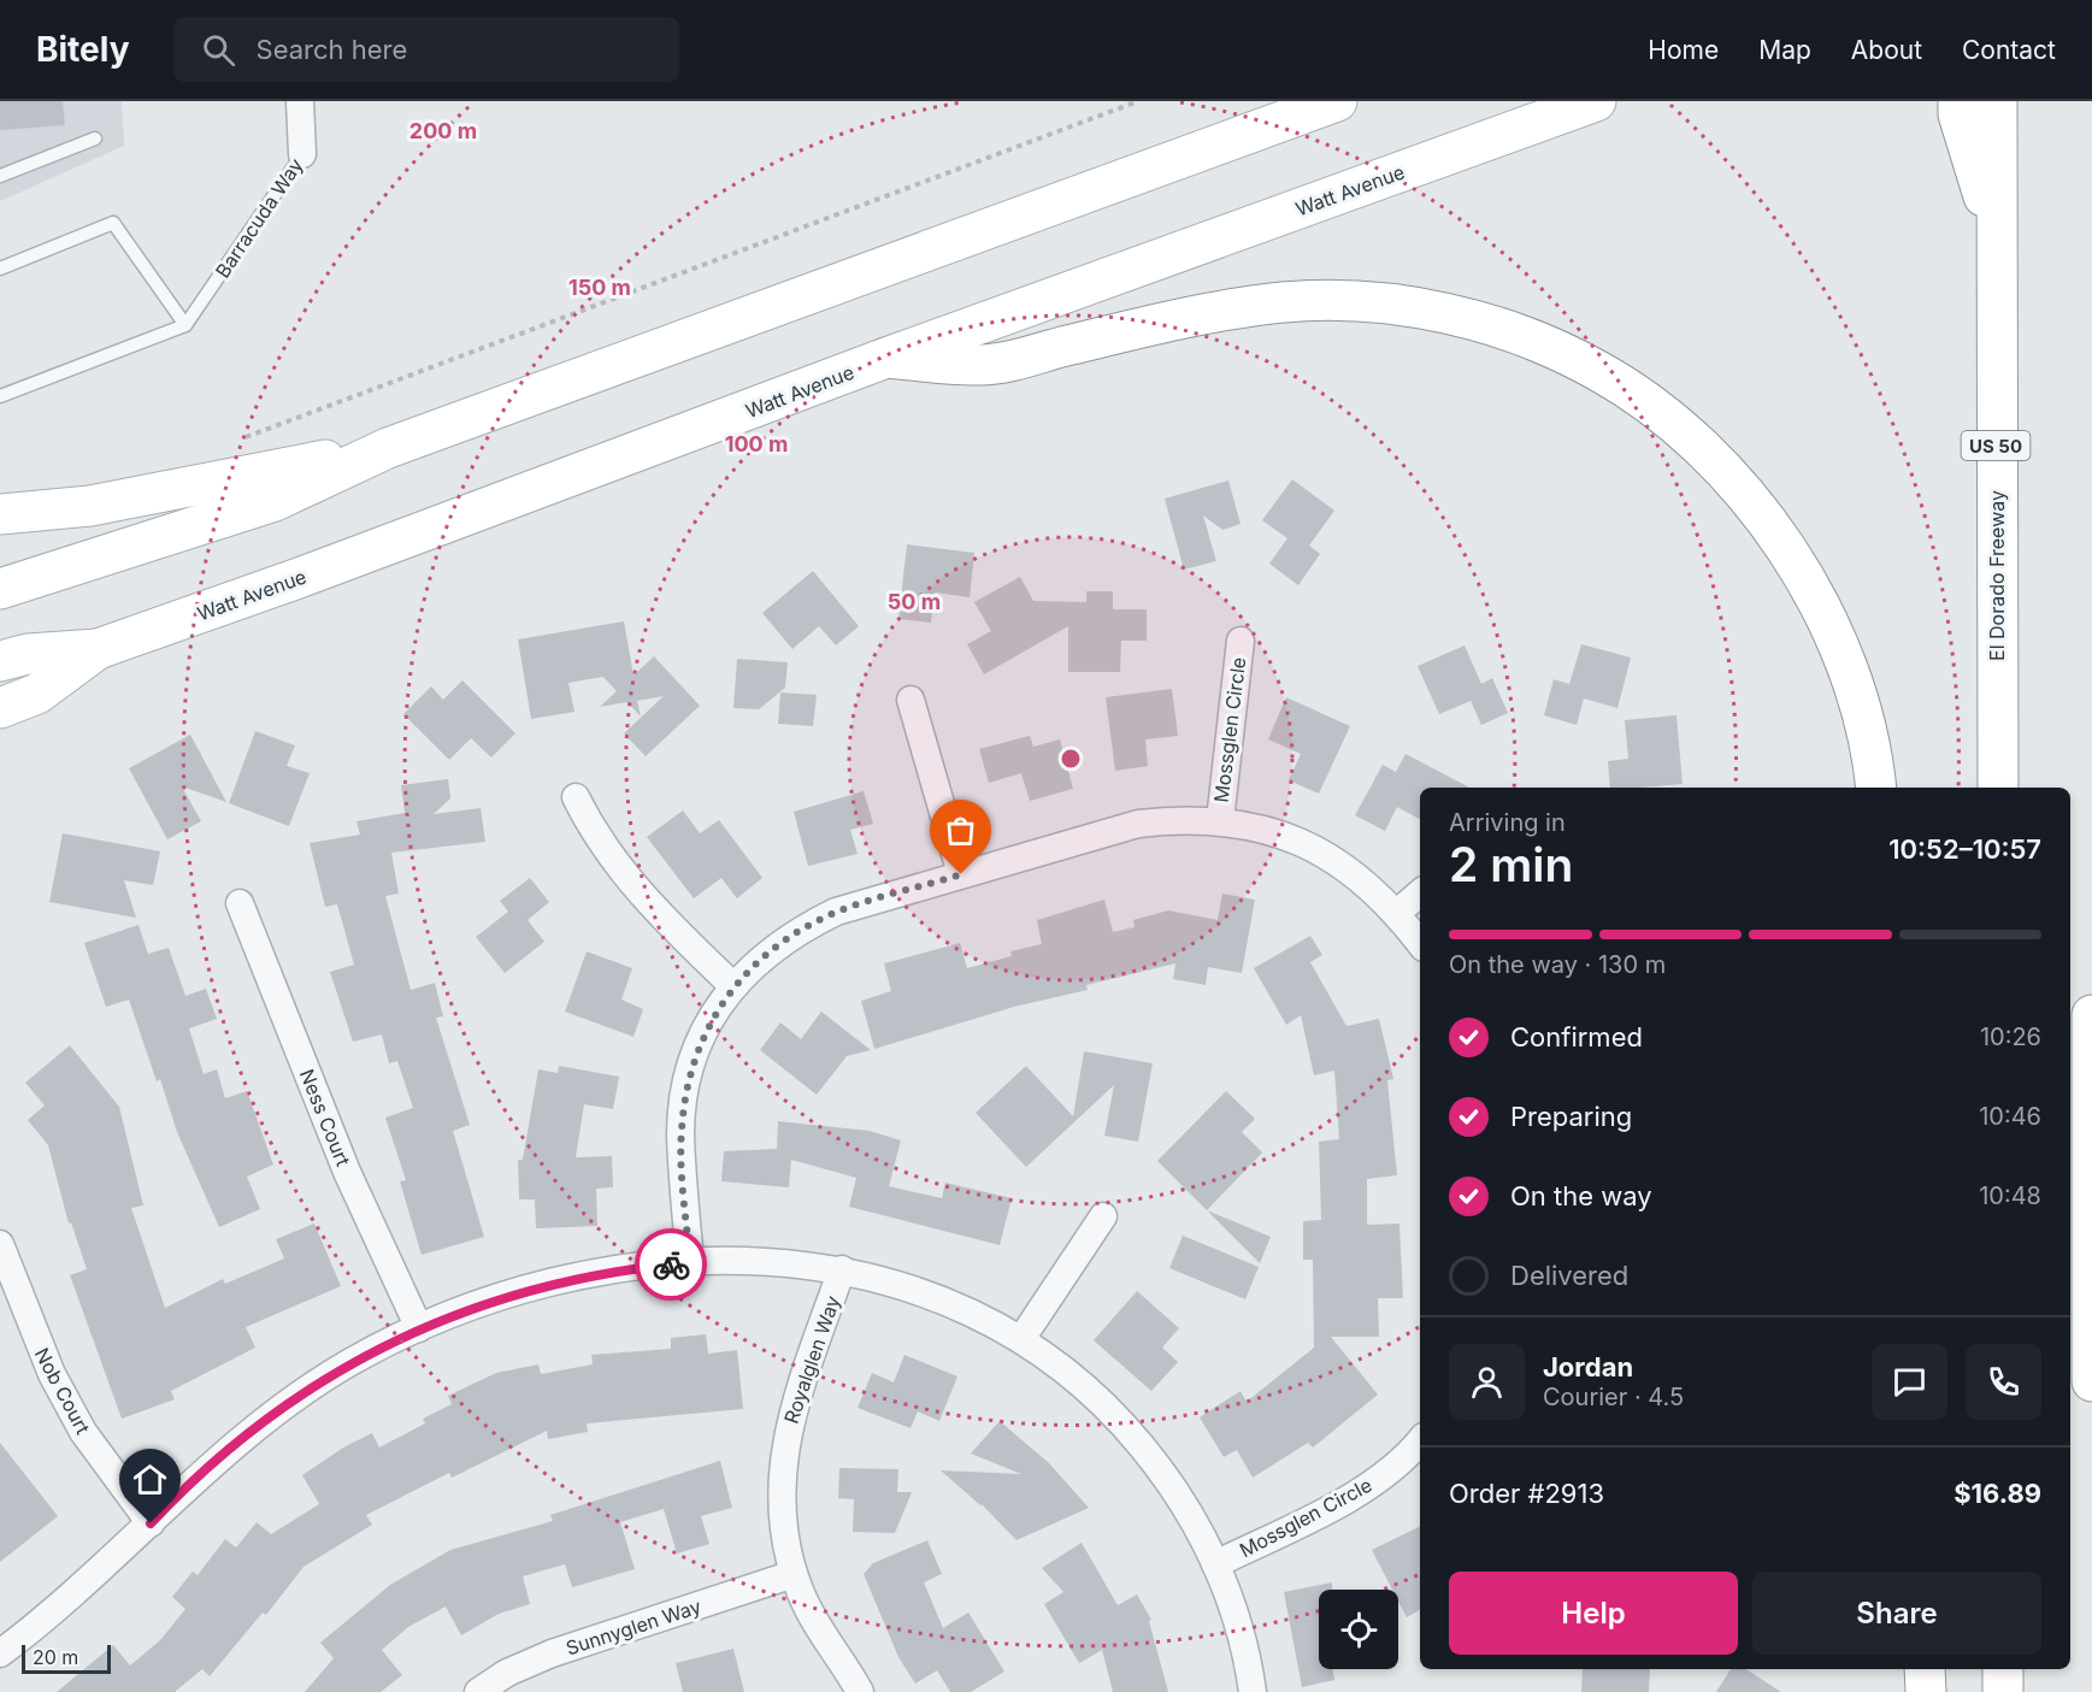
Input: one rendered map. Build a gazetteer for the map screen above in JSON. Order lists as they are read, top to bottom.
{
  "streets": {
    "main road": ["Watt Avenue", "US 50", "El Dorado Freeway"],
    "street": [
      "Barracuda Way",
      "Mossglen Circle",
      "Ness Court",
      "Royalglen Way",
      "Nob Court",
      "Sunnyglen Way"
    ]
  },
  "crossings": [
    ["Royalglen Way", "Sunnyglen Way"]
  ],
  "scale_bar": "20 m",
  "page": {
    "header": "Bitely",
    "search": "Search here",
    "nav": [
      "Home",
      "Map",
      "About",
      "Contact"
    ],
    "heading": ["2 min", "Arriving in", "10:52–10:57"],
    "panel": [
      "Jordan",
      "Courier · 4.5",
      "Order #2913",
      "$16.89"
    ],
    "bar": "On the way · 130 m",
    "list": [
      ["Confirmed", "10:26"],
      ["Preparing", "10:46"],
      ["On the way", "10:48"],
      "Delivered"
    ],
    "buttons": ["Help", "Share"],
    "scale": "20 m"
  },
  "rings": [
    "200 m",
    "150 m",
    "100 m",
    "50 m"
  ]
}
